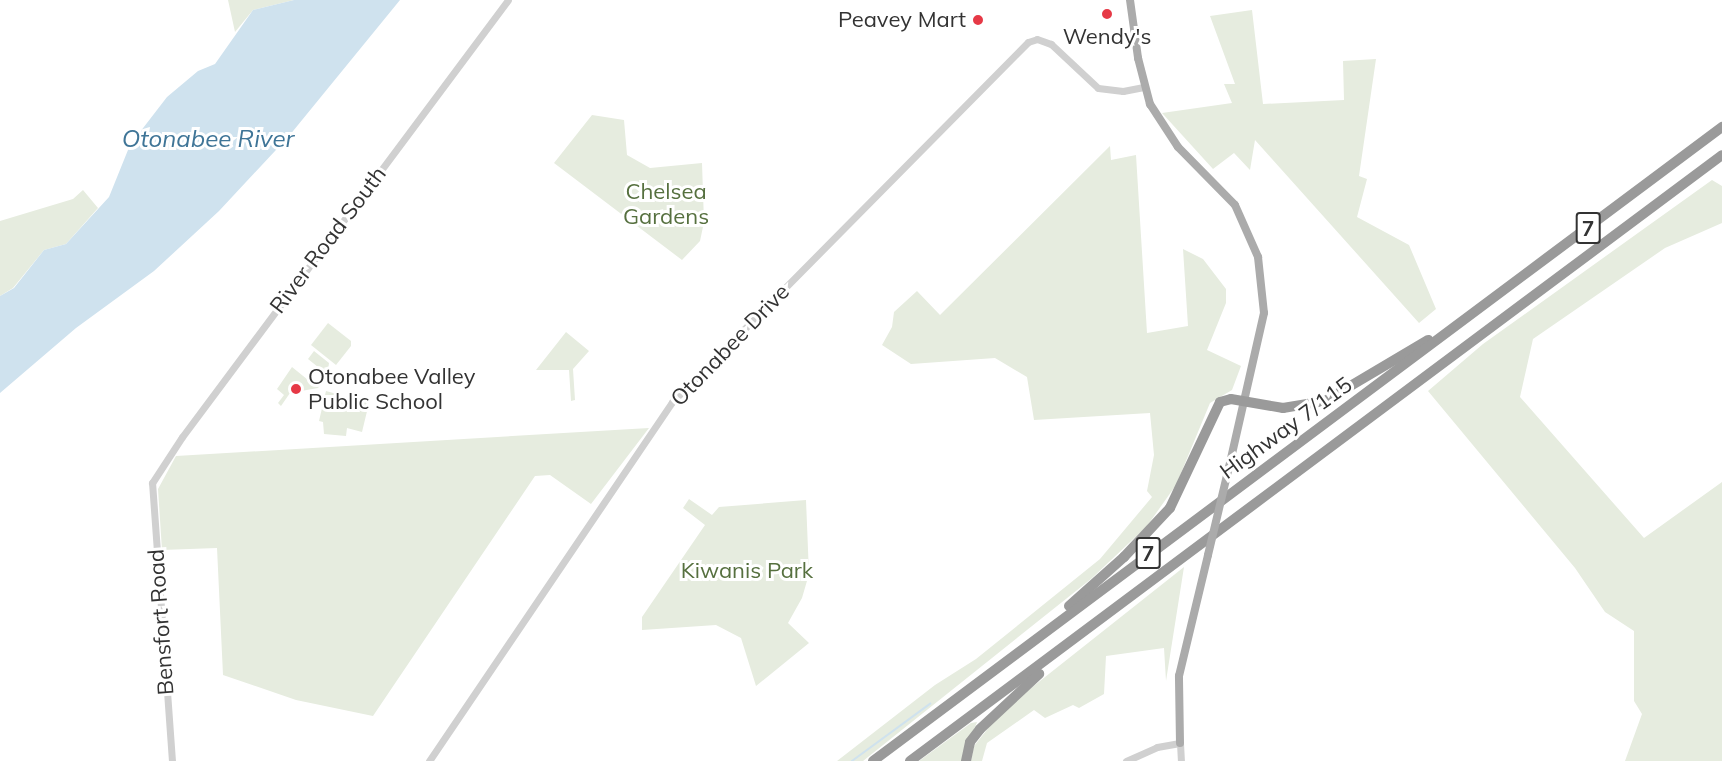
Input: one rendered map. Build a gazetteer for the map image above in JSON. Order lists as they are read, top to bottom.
{
  "streets": {
    "highway": ["7", "Highway 7/115"],
    "street": ["River Road South", "Otonabee Drive", "Bensfort Road"]
  },
  "crossings": [
    ["River Road South", "Bensfort Road"]
  ],
  "water": ["Otonabee River"],
  "parks": ["Chelsea Gardens", "Kiwanis Park"],
  "places": ["Wendy's", "Peavey Mart", "Otonabee Valley Public School"]
}
